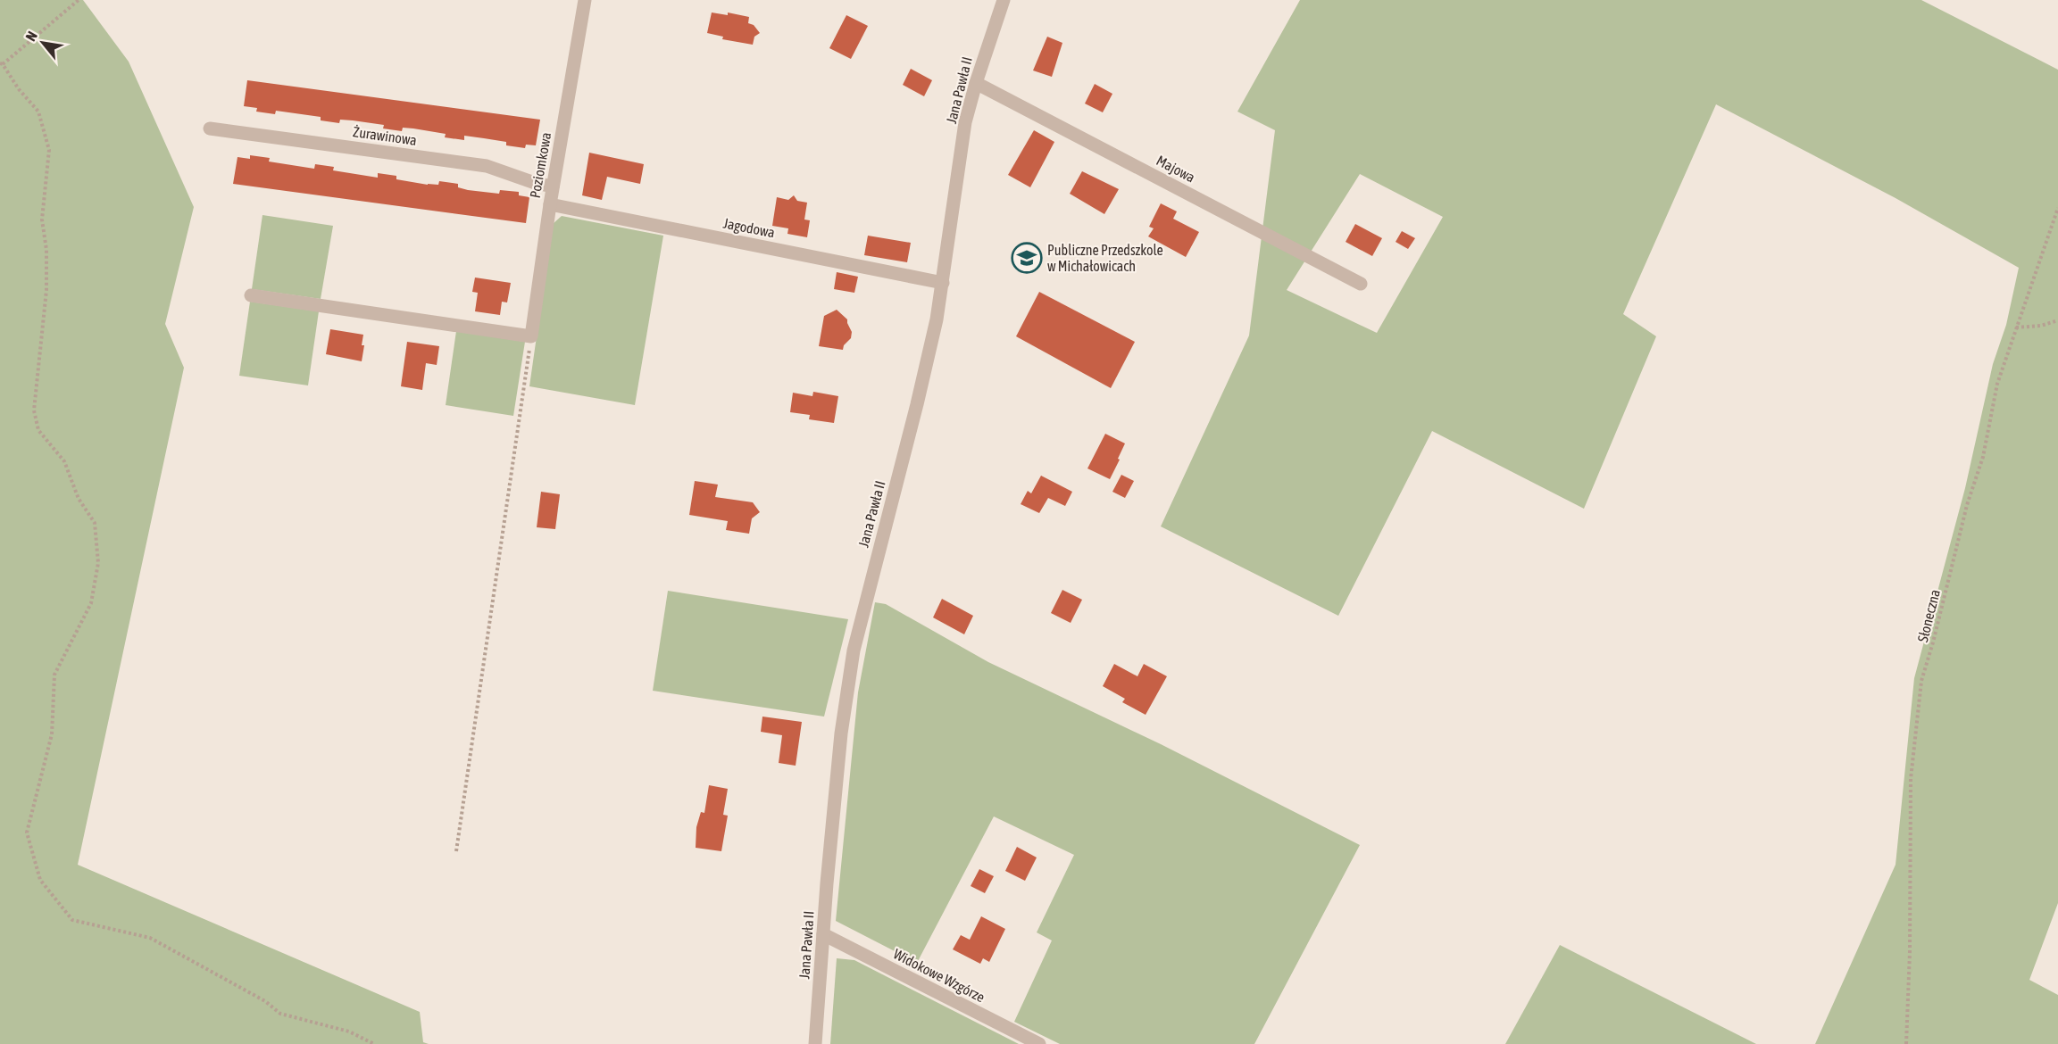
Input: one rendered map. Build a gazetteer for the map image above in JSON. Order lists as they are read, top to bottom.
{
  "streets": {
    "street": [
      "Jana Pawła II",
      "Żurawinowa",
      "Poziomkowa",
      "Majowa",
      "Jagodowa",
      "Widokowe Wzgórze"
    ],
    "path": ["Słoneczna"]
  },
  "crossings": [
    ["Jana Pawła II", "Majowa"],
    ["Jana Pawła II", "Jagodowa"],
    ["Jana Pawła II", "Widokowe Wzgórze"],
    ["Żurawinowa", "Poziomkowa"],
    ["Poziomkowa", "Jagodowa"]
  ],
  "places": {
    "school or university": ["Publiczne Przedszkole w Michałowicach"]
  },
  "north": "top left"
}
